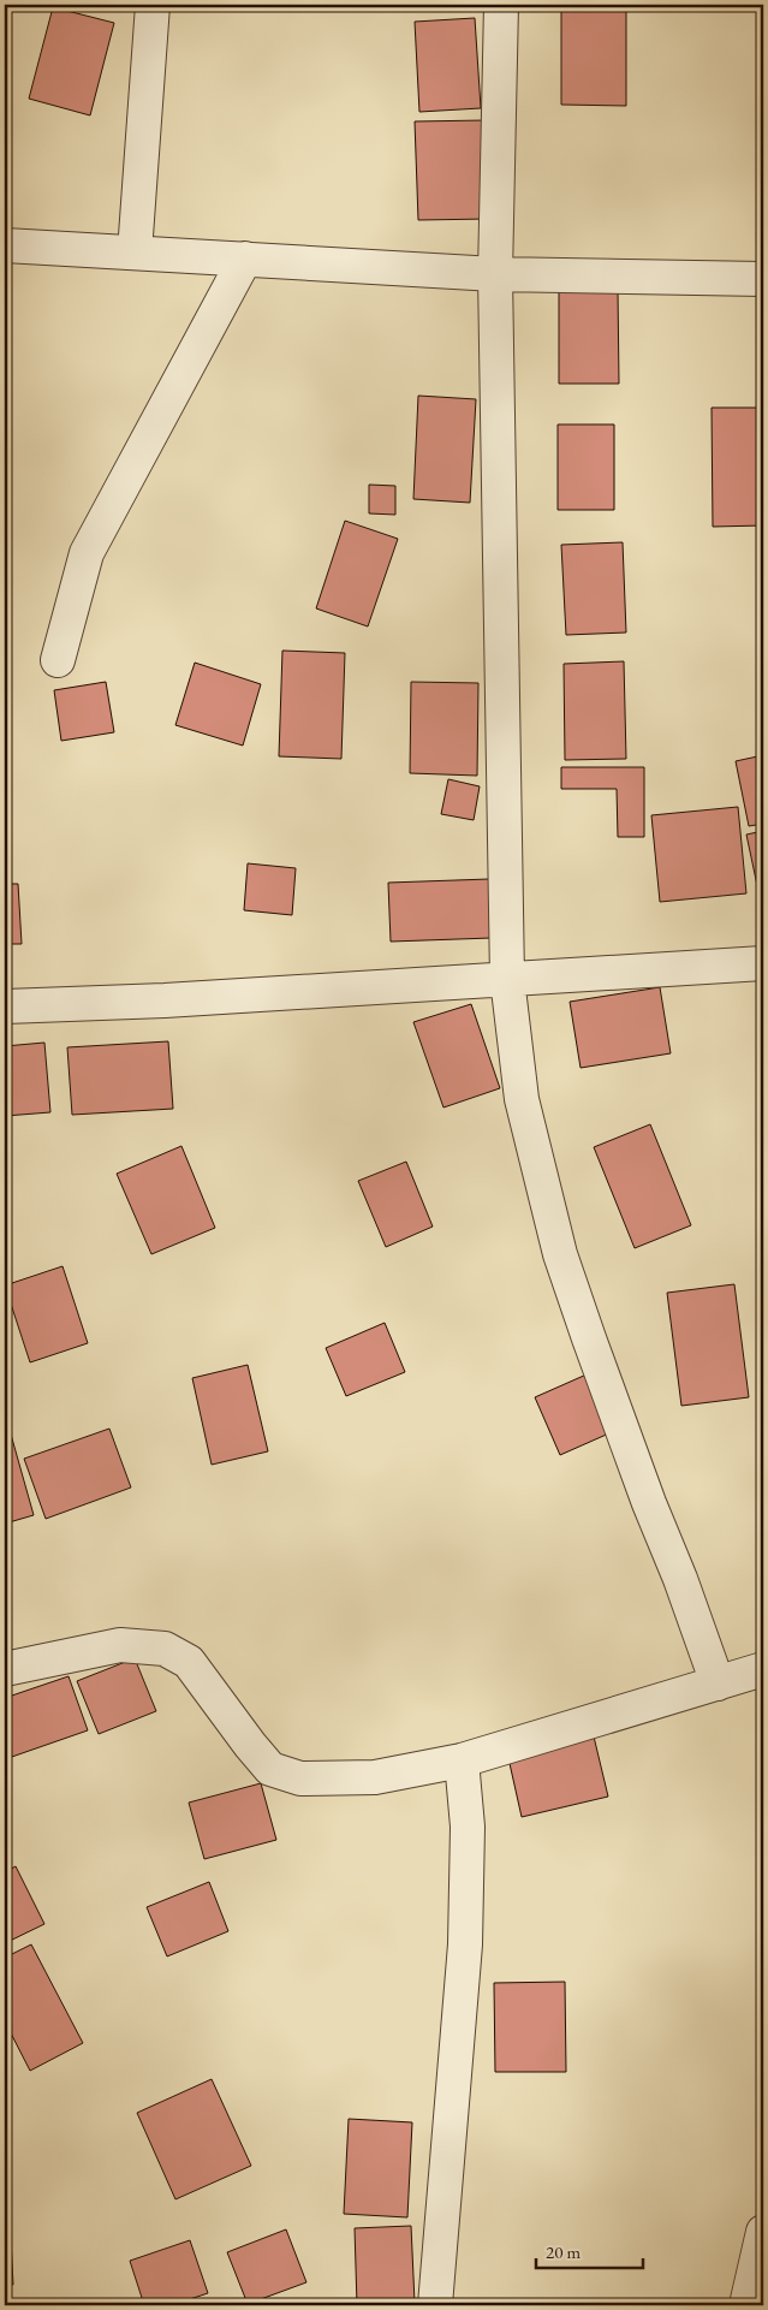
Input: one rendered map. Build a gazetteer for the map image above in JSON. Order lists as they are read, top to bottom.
{
  "scale_bar": "20 m"
}
